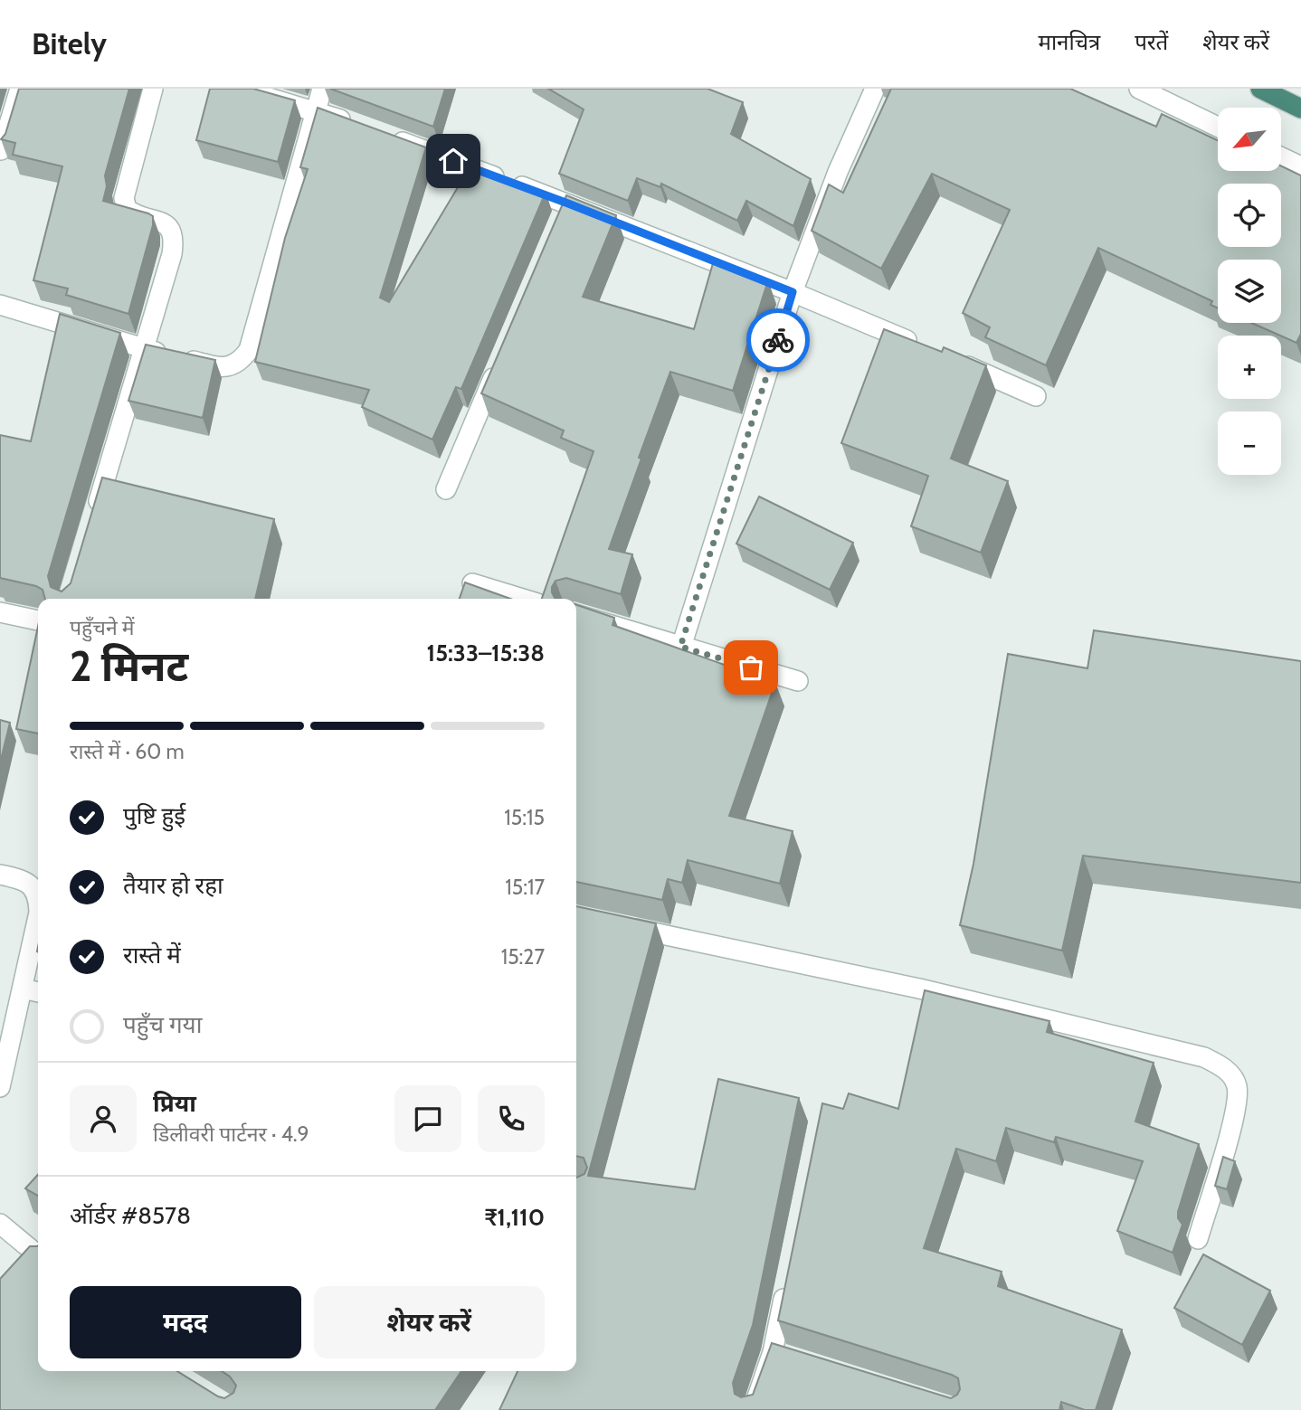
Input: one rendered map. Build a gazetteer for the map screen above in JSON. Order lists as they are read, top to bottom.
{
  "north": "bottom left",
  "page": {
    "header": "Bitely",
    "nav": ["मानचित्र", "परतें", "शेयर करें"],
    "map_buttons": ["+", "−"],
    "heading": ["2 मिनट", "पहुँचने में", "15:33–15:38"],
    "panel": [
      "प्रिया",
      "डिलीवरी पार्टनर · 4.9",
      "ऑर्डर #8578",
      "₹1,110"
    ],
    "bar": "रास्ते में · 60 m",
    "list": [
      ["पुष्टि हुई", "15:15"],
      ["तैयार हो रहा", "15:17"],
      ["रास्ते में", "15:27"],
      "पहुँच गया"
    ],
    "buttons": ["मदद", "शेयर करें"]
  }
}
